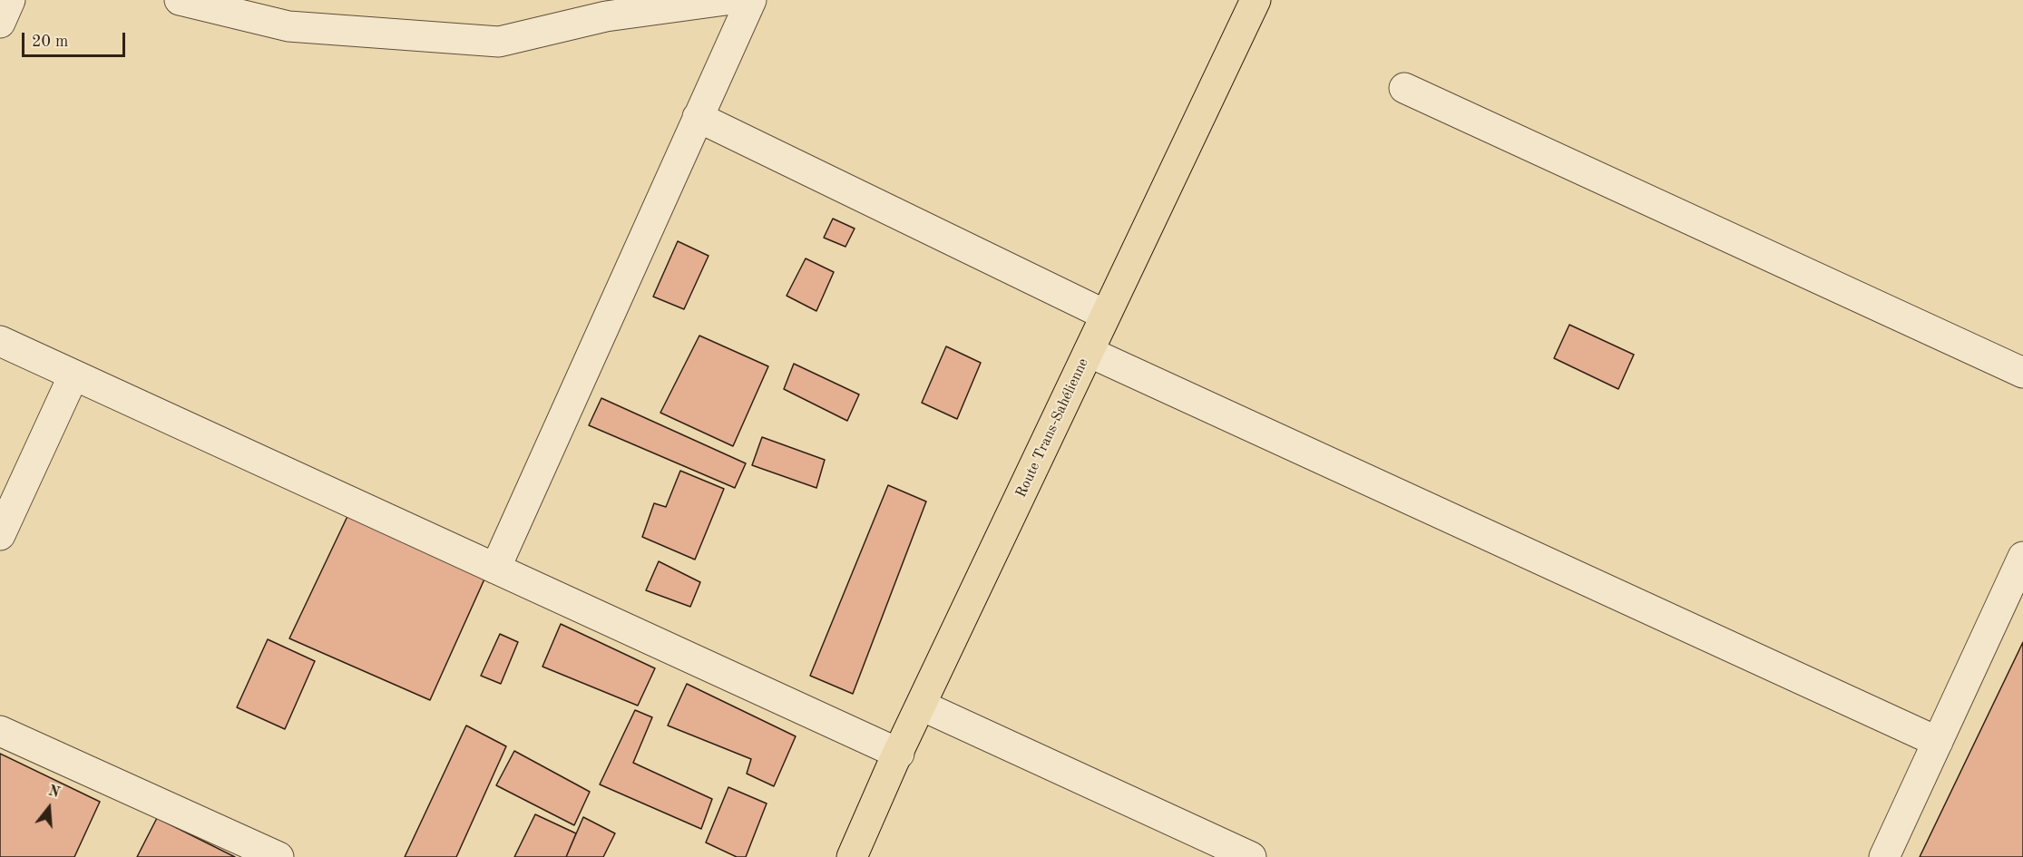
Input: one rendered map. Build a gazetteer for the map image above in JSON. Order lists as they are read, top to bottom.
{
  "streets": {
    "highway": ["Route Trans-Sahélienne"]
  },
  "scale_bar": "20 m",
  "north": "top"
}
